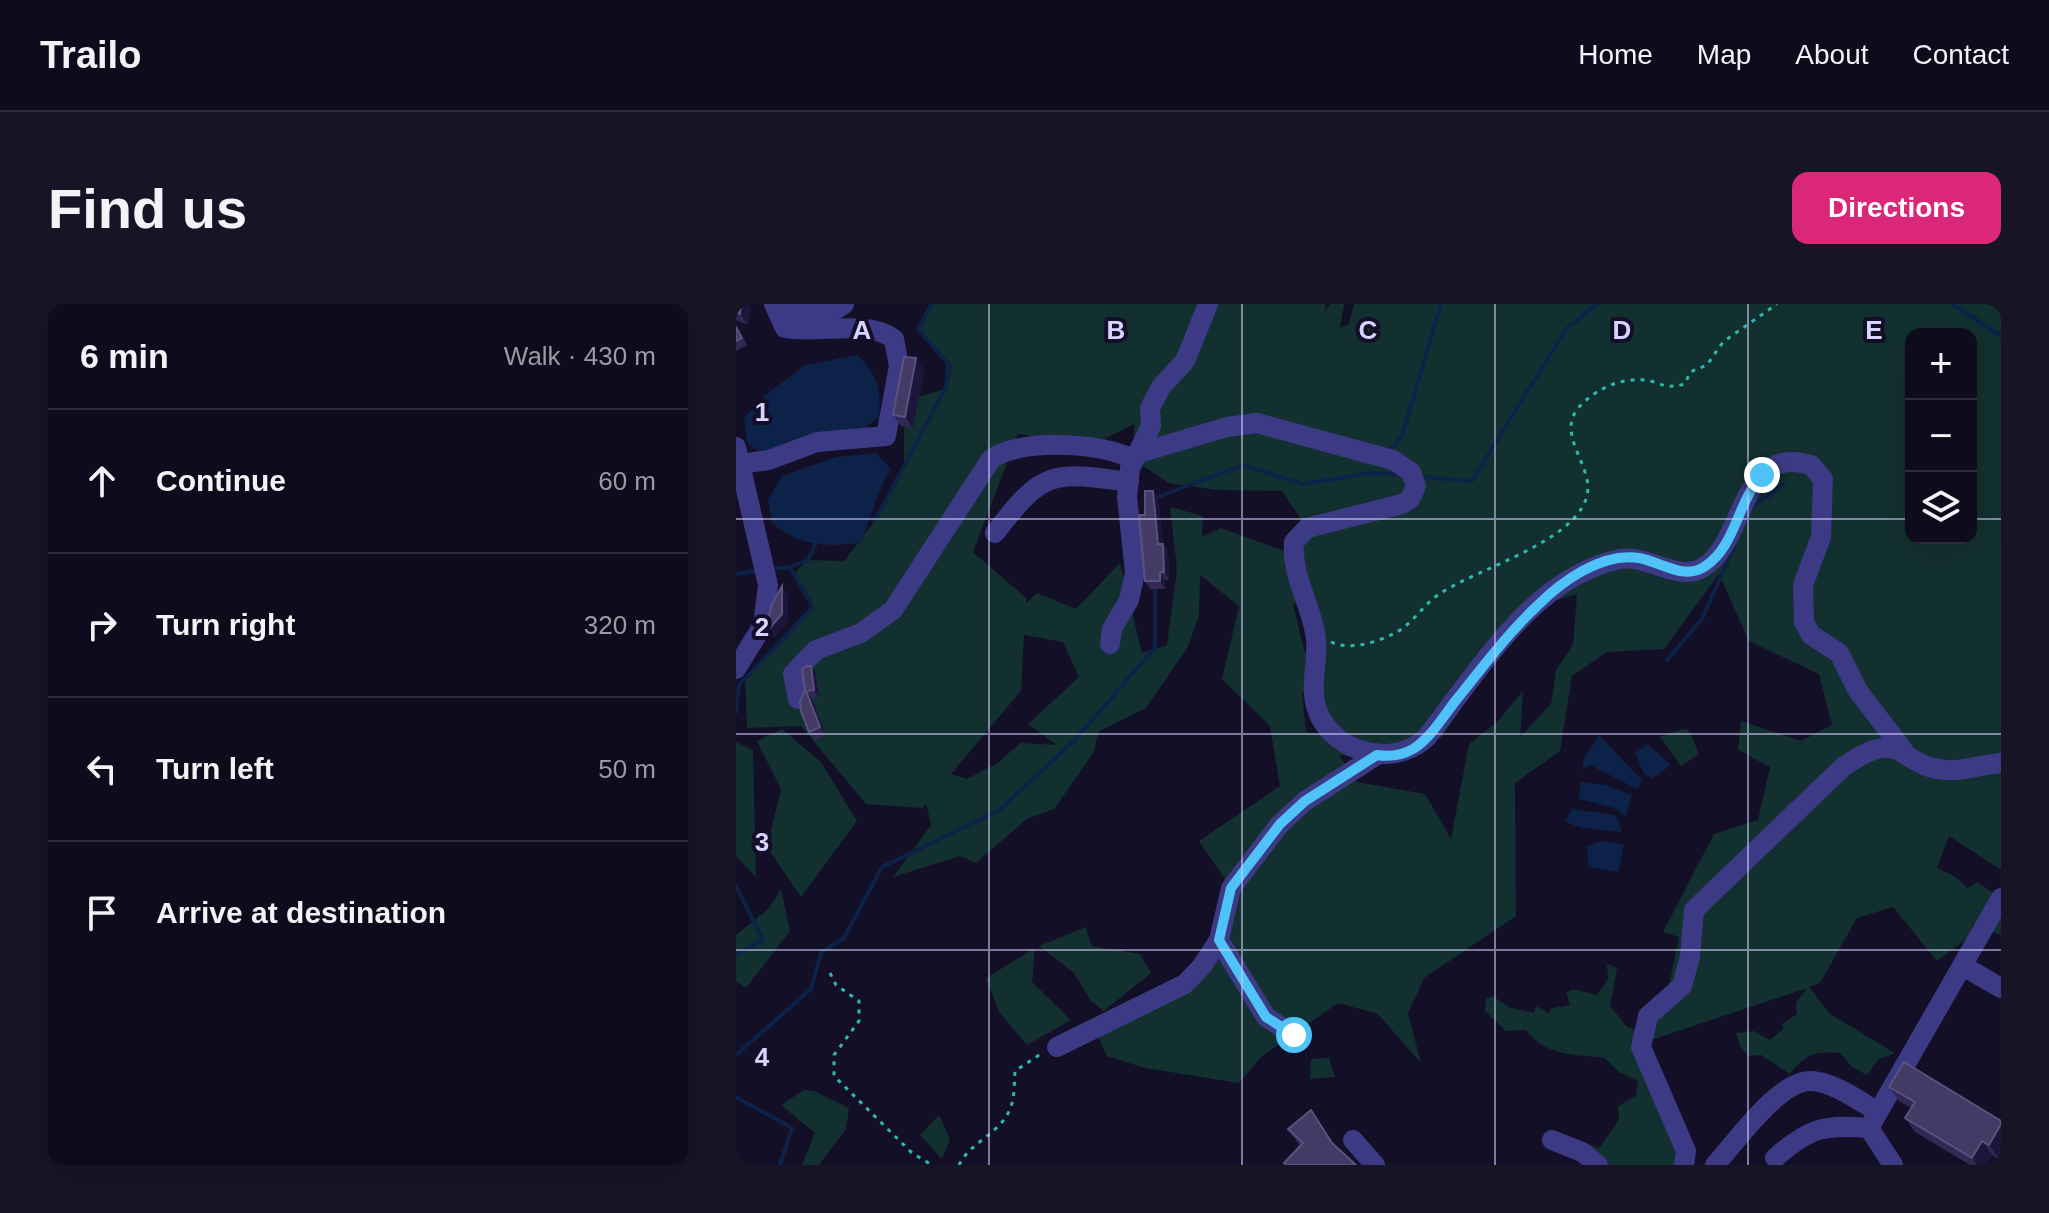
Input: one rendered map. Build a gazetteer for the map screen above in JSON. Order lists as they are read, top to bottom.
{
  "page": {
    "header": "Trailo",
    "nav": [
      "Home",
      "Map",
      "About",
      "Contact"
    ],
    "buttons": "Directions",
    "title": "Find us",
    "heading": ["6 min", "Walk · 430 m"],
    "map_buttons": ["+", "−"],
    "list": [
      ["Continue", "60 m"],
      ["Turn right", "320 m"],
      ["Turn left", "50 m"],
      "Arrive at destination"
    ]
  },
  "grid": {
    "columns": [
      "A",
      "B",
      "C",
      "D",
      "E"
    ],
    "rows": [
      "1",
      "2",
      "3",
      "4"
    ]
  }
}
